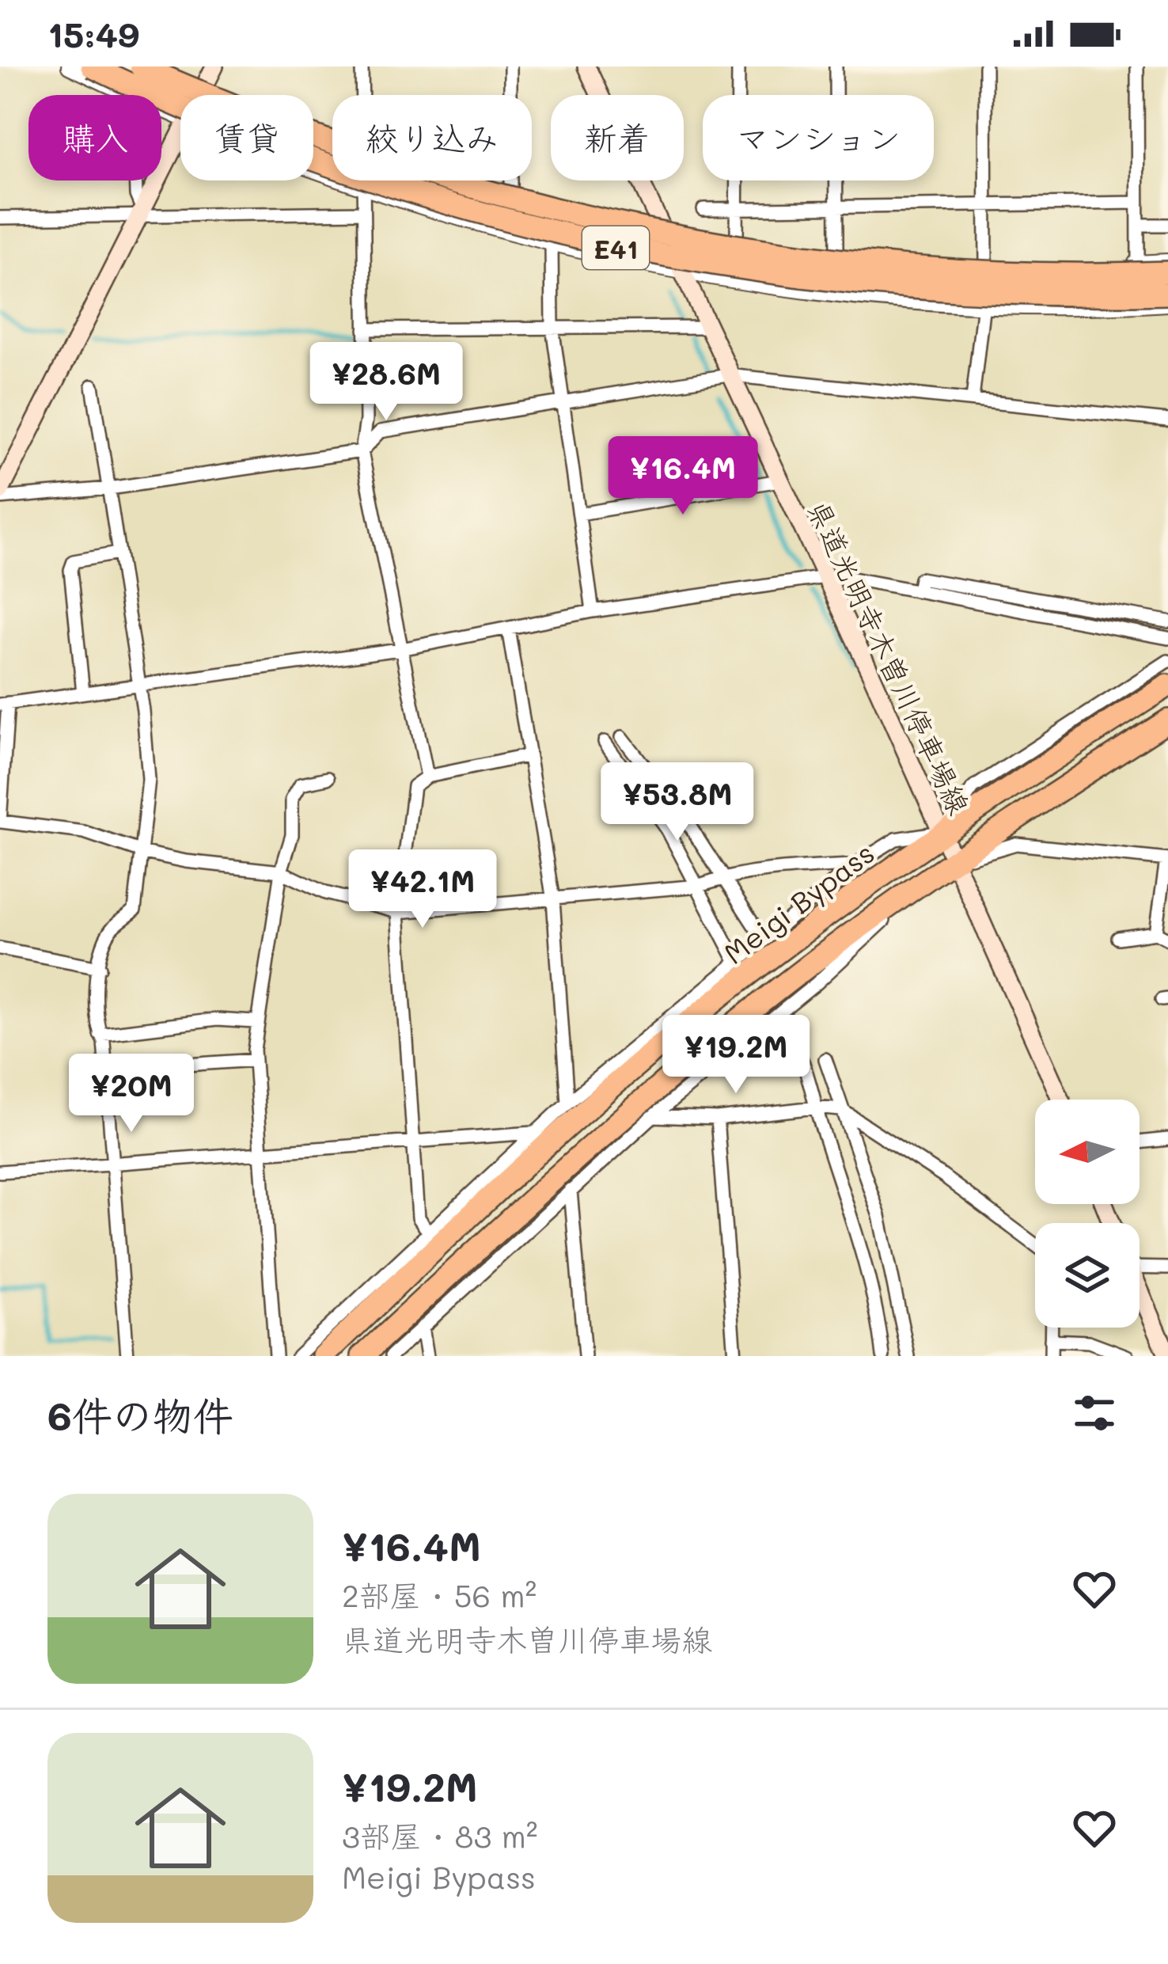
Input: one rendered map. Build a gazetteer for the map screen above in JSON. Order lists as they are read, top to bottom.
{
  "streets": {
    "highway": ["E41", "Meigi Bypass"],
    "main road": ["県道光明寺木曽川停車場線"]
  },
  "crossings": [
    ["県道光明寺木曽川停車場線", "Meigi Bypass"]
  ],
  "north": "left",
  "page": {
    "status": "15:49",
    "chip": [
      "購入",
      "賃貸",
      "絞り込み",
      "新着",
      "マンション"
    ],
    "price": [
      "¥28.6M",
      "¥16.4M",
      "¥53.8M",
      "¥42.1M",
      "¥19.2M",
      "¥20M"
    ],
    "heading": "6件の物件",
    "list": [
      {
        "name": "¥16.4M",
        "note": "2部屋 · 56 m² · 県道光明寺木曽川停車場線"
      },
      {
        "name": "¥19.2M",
        "note": "3部屋 · 83 m² · Meigi Bypass"
      }
    ]
  }
}
